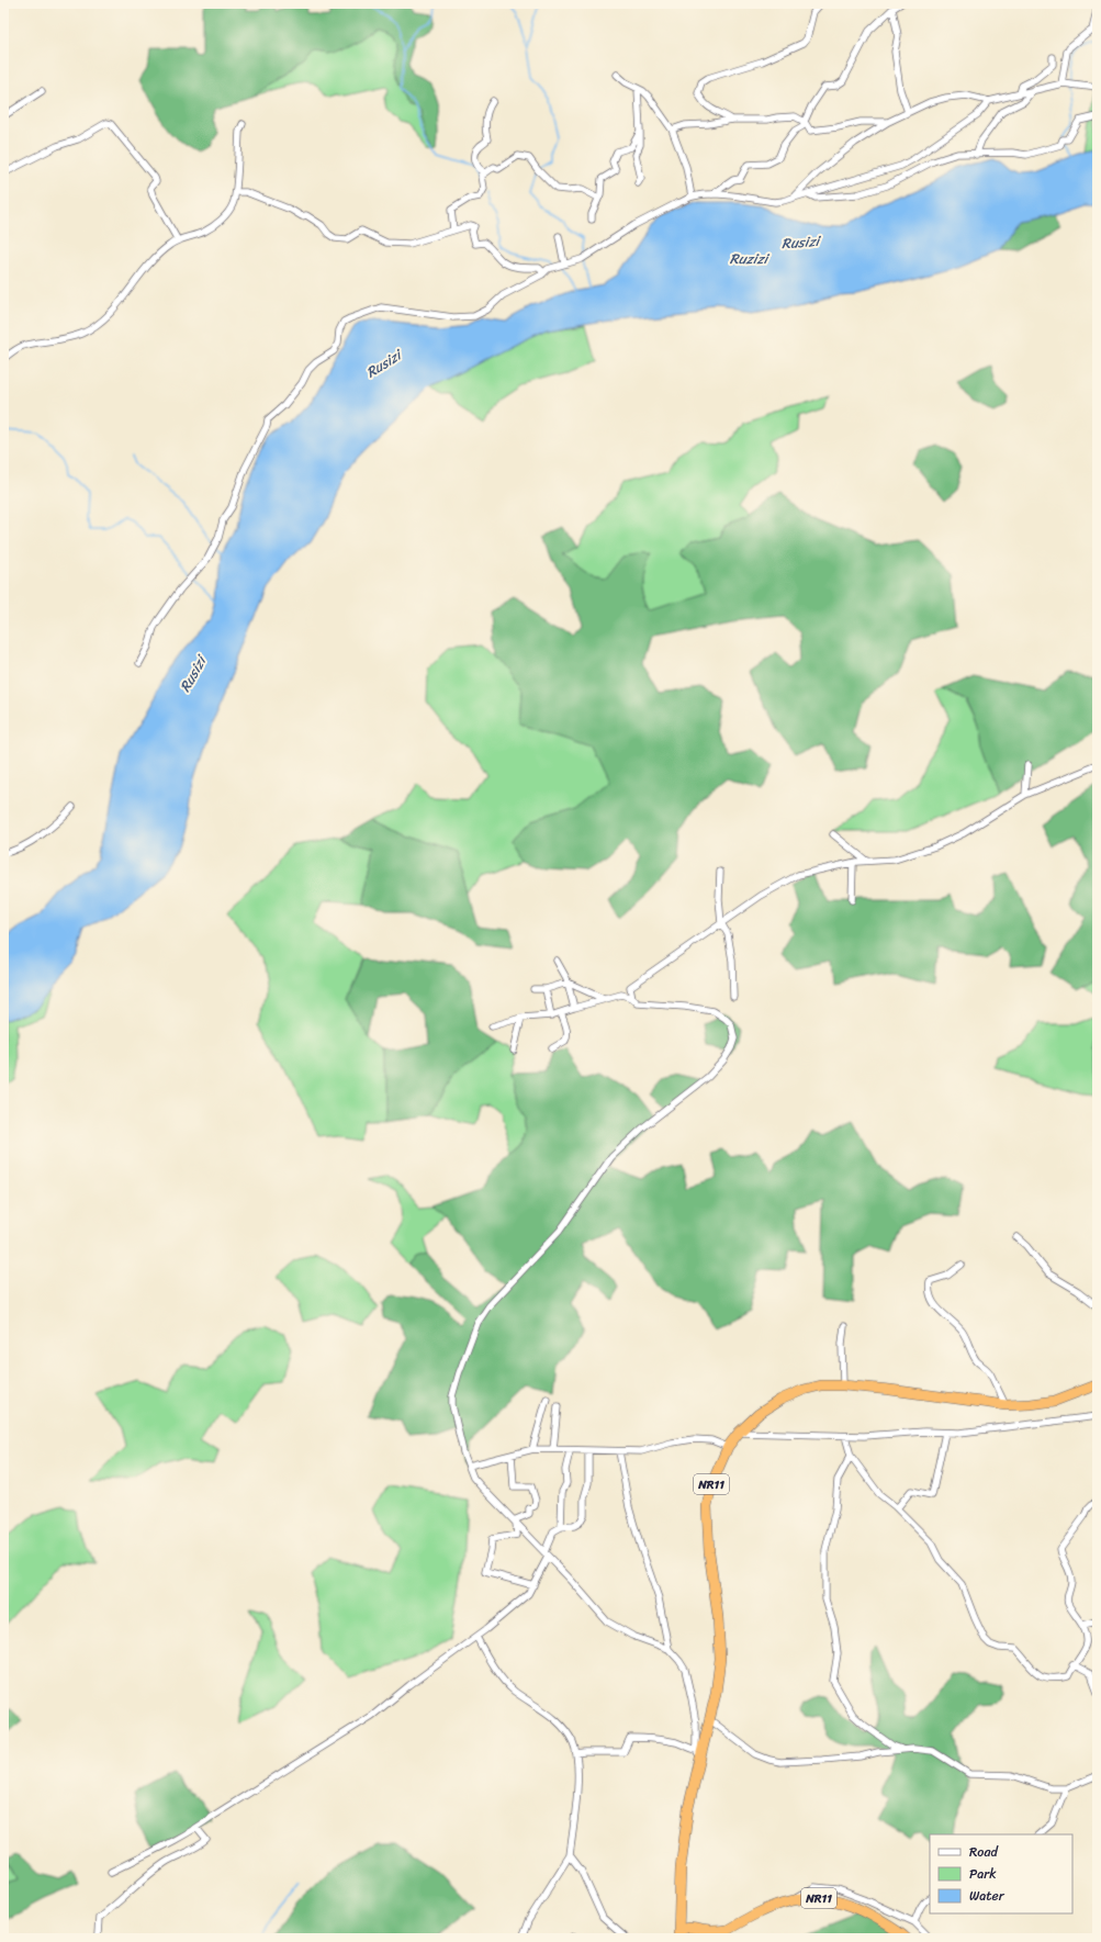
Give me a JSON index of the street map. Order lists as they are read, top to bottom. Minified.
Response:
{"streets":{"highway":["NR11"]},"water":["Rusizi","Ruzizi"],"legend":["Road","Park","Water"]}
